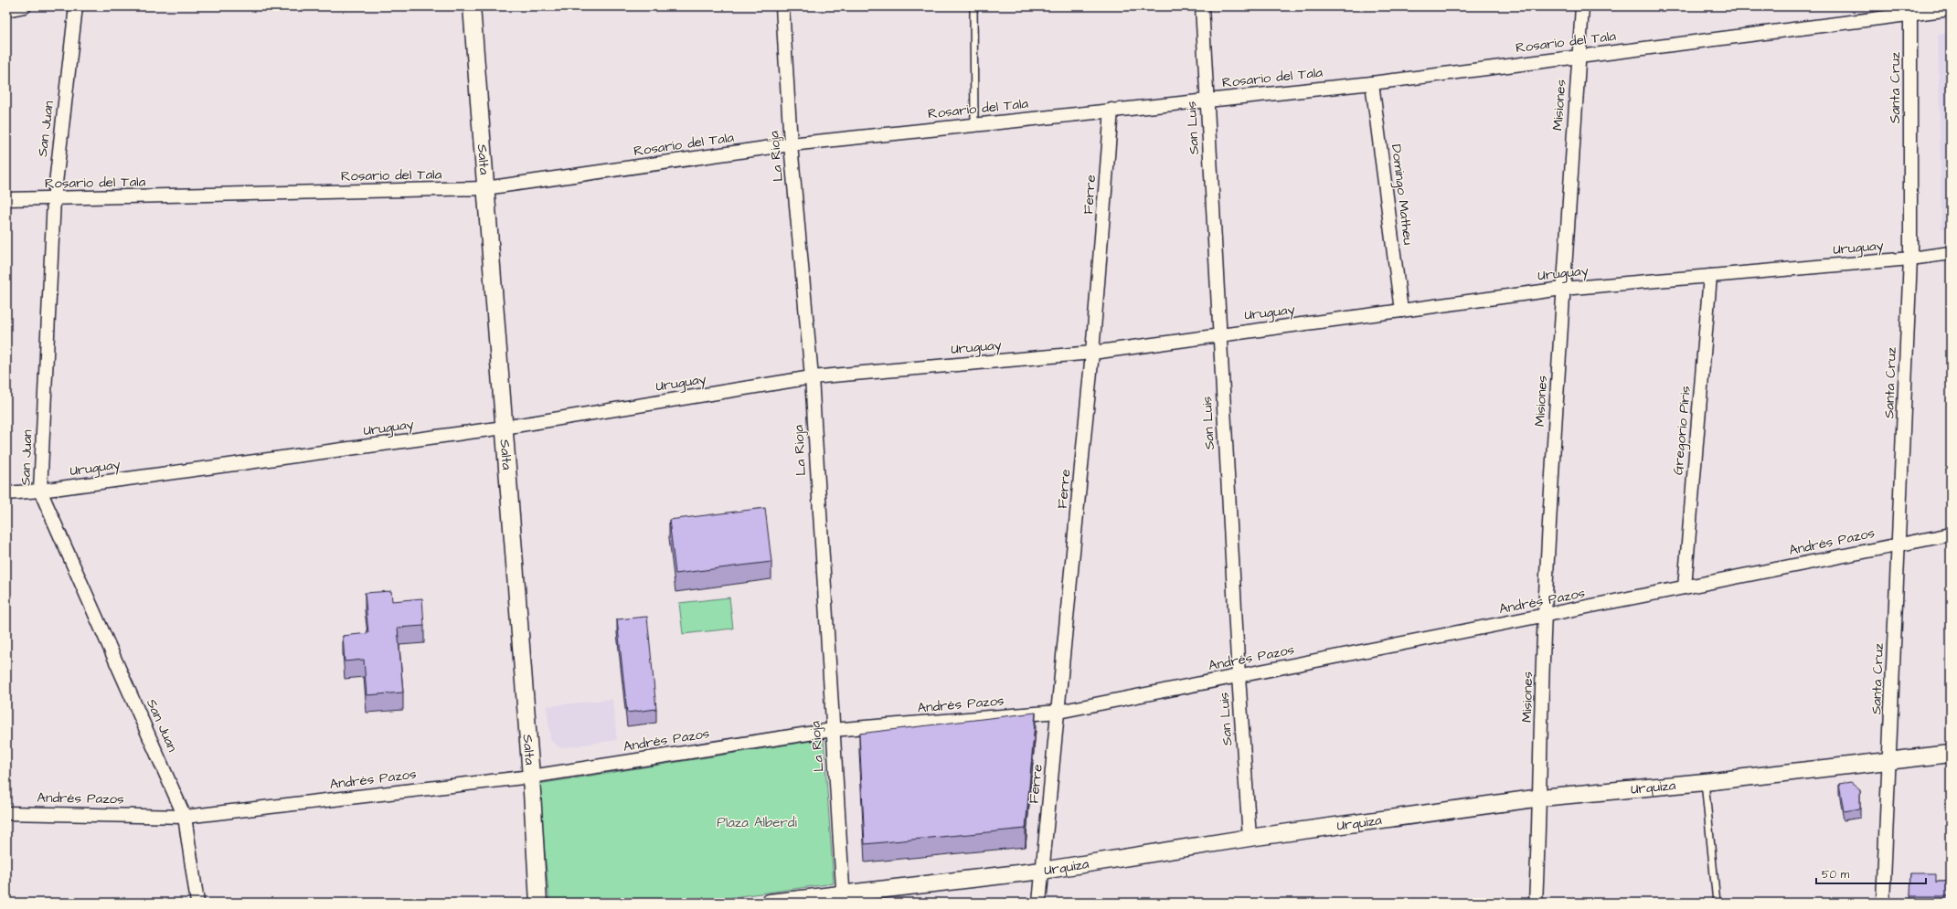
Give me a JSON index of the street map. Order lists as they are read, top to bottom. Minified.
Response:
{"streets":{"street":["Rosario del Tala","Santa Cruz","Misiones","San Luis","San Juan","La Rioja","Salta","Ferre","Domingo Matheu","Uruguay","Gregorio Piris","Andrés Pazos","Urquiza"]},"crossings":[["Rosario del Tala","Santa Cruz"],["Rosario del Tala","Misiones"],["Rosario del Tala","San Luis"],["Rosario del Tala","San Juan"],["Rosario del Tala","La Rioja"],["Rosario del Tala","Salta"],["Rosario del Tala","Ferre"],["Rosario del Tala","Domingo Matheu"],["Santa Cruz","Uruguay"],["Santa Cruz","Andrés Pazos"],["Santa Cruz","Urquiza"],["Misiones","Uruguay"],["Misiones","Andrés Pazos"],["Misiones","Urquiza"],["San Luis","Uruguay"],["San Luis","Andrés Pazos"],["San Luis","Urquiza"],["San Juan","Uruguay"],["San Juan","Andrés Pazos"],["La Rioja","Uruguay"],["La Rioja","Andrés Pazos"],["La Rioja","Urquiza"],["Salta","Uruguay"],["Salta","Andrés Pazos"],["Ferre","Uruguay"],["Ferre","Andrés Pazos"],["Ferre","Urquiza"],["Domingo Matheu","Uruguay"],["Uruguay","Gregorio Piris"],["Gregorio Piris","Andrés Pazos"]],"parks":["Plaza Alberdi"],"scale_bar":"50 m"}
